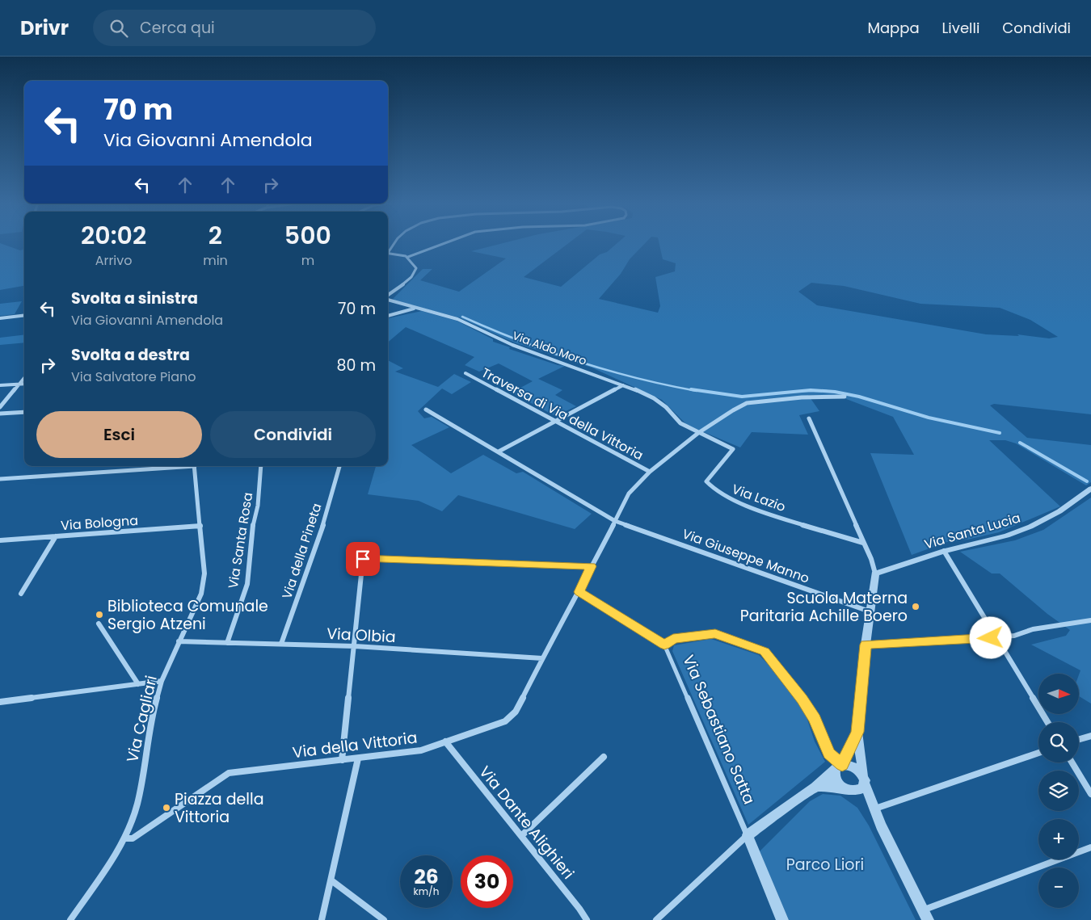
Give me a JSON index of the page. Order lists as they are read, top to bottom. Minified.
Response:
{"streets":{"street":["Via Aldo Moro","Traversa di Via della Vittoria","Via Lazio","Via Bologna","Via Santa Lucia","Via Santa Rosa","Via della Pineta","Via Giuseppe Manno","Via Olbia","Via Cagliari","Via Sebastiano Satta","Via della Vittoria","Via Dante Alighieri"]},"crossings":[["Via Aldo Moro","Via Lazio"],["Via Aldo Moro","Via della Vittoria"],["Traversa di Via della Vittoria","Via della Vittoria"],["Via Lazio","Via della Vittoria"],["Via Bologna","Via Cagliari"],["Via Santa Rosa","Via Olbia"],["Via della Pineta","Via Olbia"],["Via Giuseppe Manno","Via della Vittoria"],["Via Olbia","Via Cagliari"],["Via Olbia","Via della Vittoria"],["Via Cagliari","Via della Vittoria"],["Via della Vittoria","Via Dante Alighieri"]],"parks":["Parco Liori"],"places":["Scuola Materna Paritaria Achille Boero","Biblioteca Comunale Sergio Atzeni","Piazza della Vittoria"],"north":"right","page":{"header":"Drivr","search":"Cerca qui","nav":["Mappa","Livelli","Condividi"],"turn":["70 m","Via Giovanni Amendola"],"eta":["20:02","Arrivo","2","min","500","m"],"list":[{"name":"Svolta a sinistra","note":"Via Giovanni Amendola","value":"70 m"},{"name":"Svolta a destra","note":"Via Salvatore Piano","value":"80 m"}],"buttons":["Esci","Condividi"],"map_buttons":["+","−"],"speed":"26 km/h","limit":"30"}}
